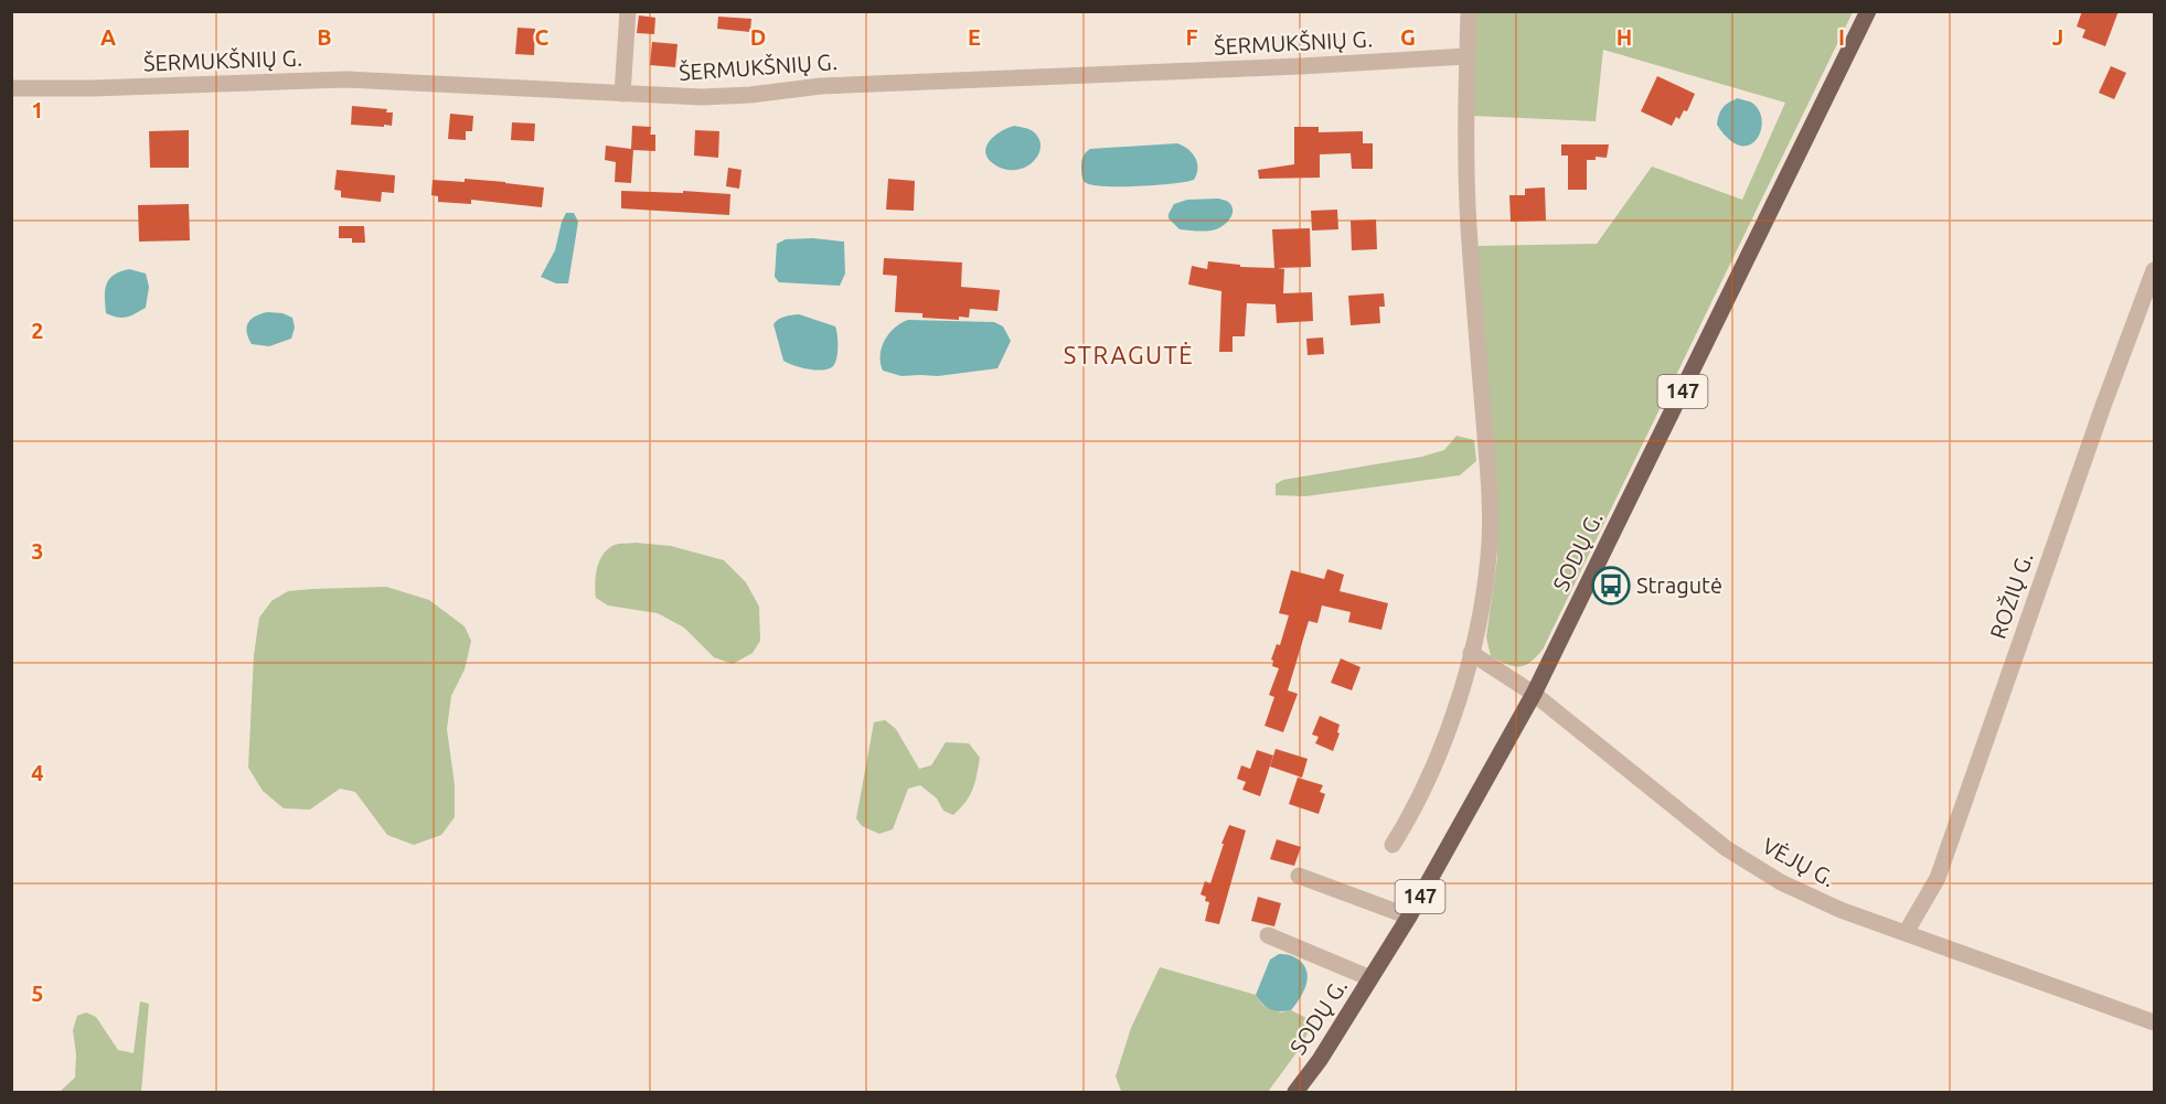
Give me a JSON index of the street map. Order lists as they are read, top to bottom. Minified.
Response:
{"streets":{"main road":["147","SODŲ G."],"street":["ŠERMUKŠNIŲ G.","ROŽIŲ G.","VĖJŲ G."]},"crossings":[["SODŲ G.","VĖJŲ G."],["ROŽIŲ G.","VĖJŲ G."]],"districts":["STRAGUTĖ"],"places":{"bus stop":["Stragutė"]},"grid":{"columns":["A","B","C","D","E","F","G","H","I","J"],"rows":["1","2","3","4","5"]}}
